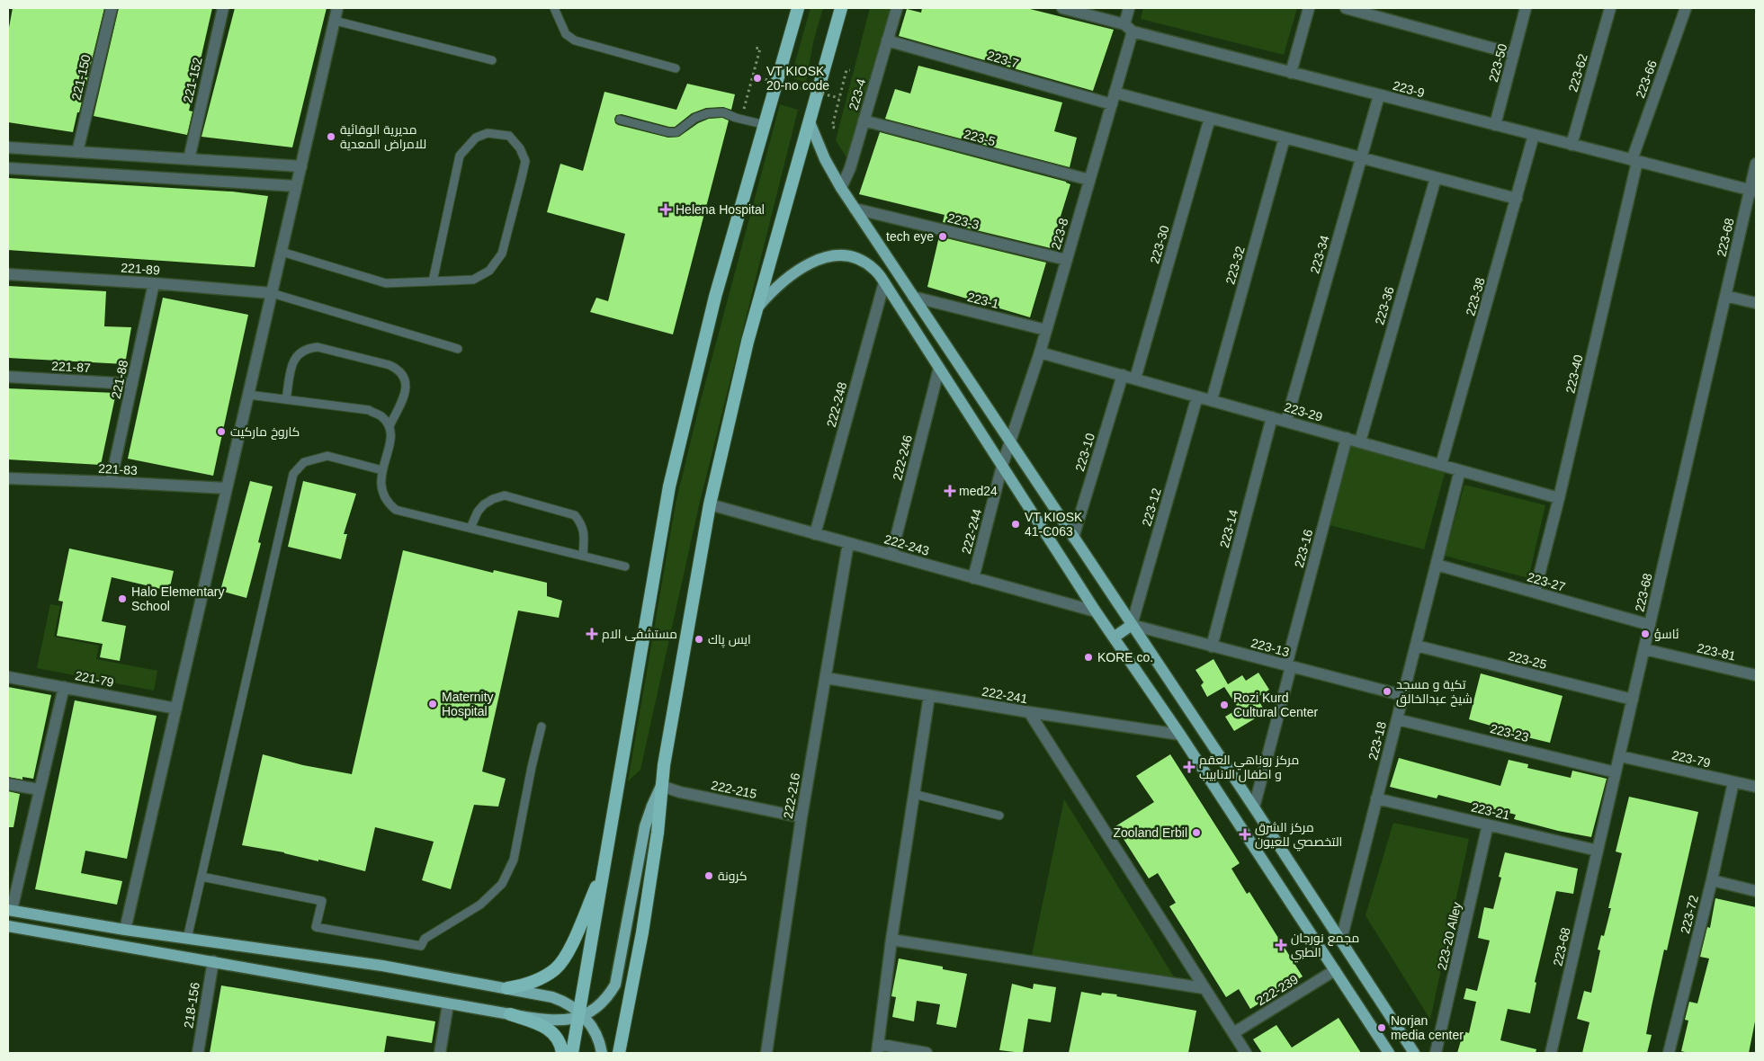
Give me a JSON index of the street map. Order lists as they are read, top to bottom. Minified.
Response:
{"streets":{"street":["223-7","223-50","223-62","221-150","223-66","221-152","223-9","223-4","223-5","223-3","223-8","223-68","223-30","223-34","223-32","221-89","223-38","223-1","223-36","221-87","223-40","221-88","222-248","223-29","223-10","222-246","221-83","223-12","223-14","222-244","222-243","223-16","223-27","223-13","223-81","223-25","221-79","222-241","223-23","223-18","223-79","222-215","222-216","223-21","223-72","223-20 Alley","222-239","218-156"]},"crossings":[["223-7","223-4"],["223-7","223-8"],["223-7","223-30"],["223-7","223-34"],["223-7","223-32"],["223-7","223-38"],["223-7","223-36"],["223-50","223-9"],["223-62","223-9"],["223-66","223-9"],["223-66","223-40"],["223-9","223-8"],["223-9","223-68"],["223-9","223-34"],["223-9","223-38"],["223-9","223-40"],["223-4","223-5"],["223-5","223-8"],["223-3","223-8"],["223-8","223-1"],["223-8","223-29"],["223-8","222-244"],["223-68","223-27"],["223-68","223-81"],["223-68","223-25"],["223-68","223-23"],["223-68","223-79"],["223-68","223-21"],["223-30","223-29"],["223-34","223-29"],["223-32","223-29"],["221-89","221-88"],["223-38","223-29"],["223-36","223-29"],["221-87","221-88"],["223-40","223-29"],["223-40","223-27"],["221-88","221-83"],["222-248","222-243"],["223-29","223-10"],["223-29","223-12"],["223-29","223-14"],["223-29","223-16"],["223-29","223-18"],["222-246","222-243"],["223-12","223-13"],["223-14","223-13"],["222-244","222-243"],["222-243","222-216"],["223-16","223-13"],["223-27","223-18"],["223-13","223-18"],["223-25","223-18"],["222-241","222-216"],["223-23","223-18"],["223-18","223-21"],["223-79","223-72"],["222-215","222-216"],["223-21","223-20 Alley"]],"places":{"other":["VT KIOSK 20-no code","مديرية الوقائية للامراض المعدية","tech eye","كاروخ ماركیت","VT KIOSK 41-C063","Halo Elementary School","ئاسؤ","ايس پاك","KORE co.","تكية و مسجد شيخ عبدالخالق","Maternity Hospital","Rozi Kurd Cultural Center","Zooland Erbil","كرونة","Norjan media center"],"health":["Helena Hospital","med24","مستشفى الام","مركز روناهي العقم و اطفال الانابيب","مركز الشرق التخصصي للعيون","مجمع نورجان الطبي"]}}
